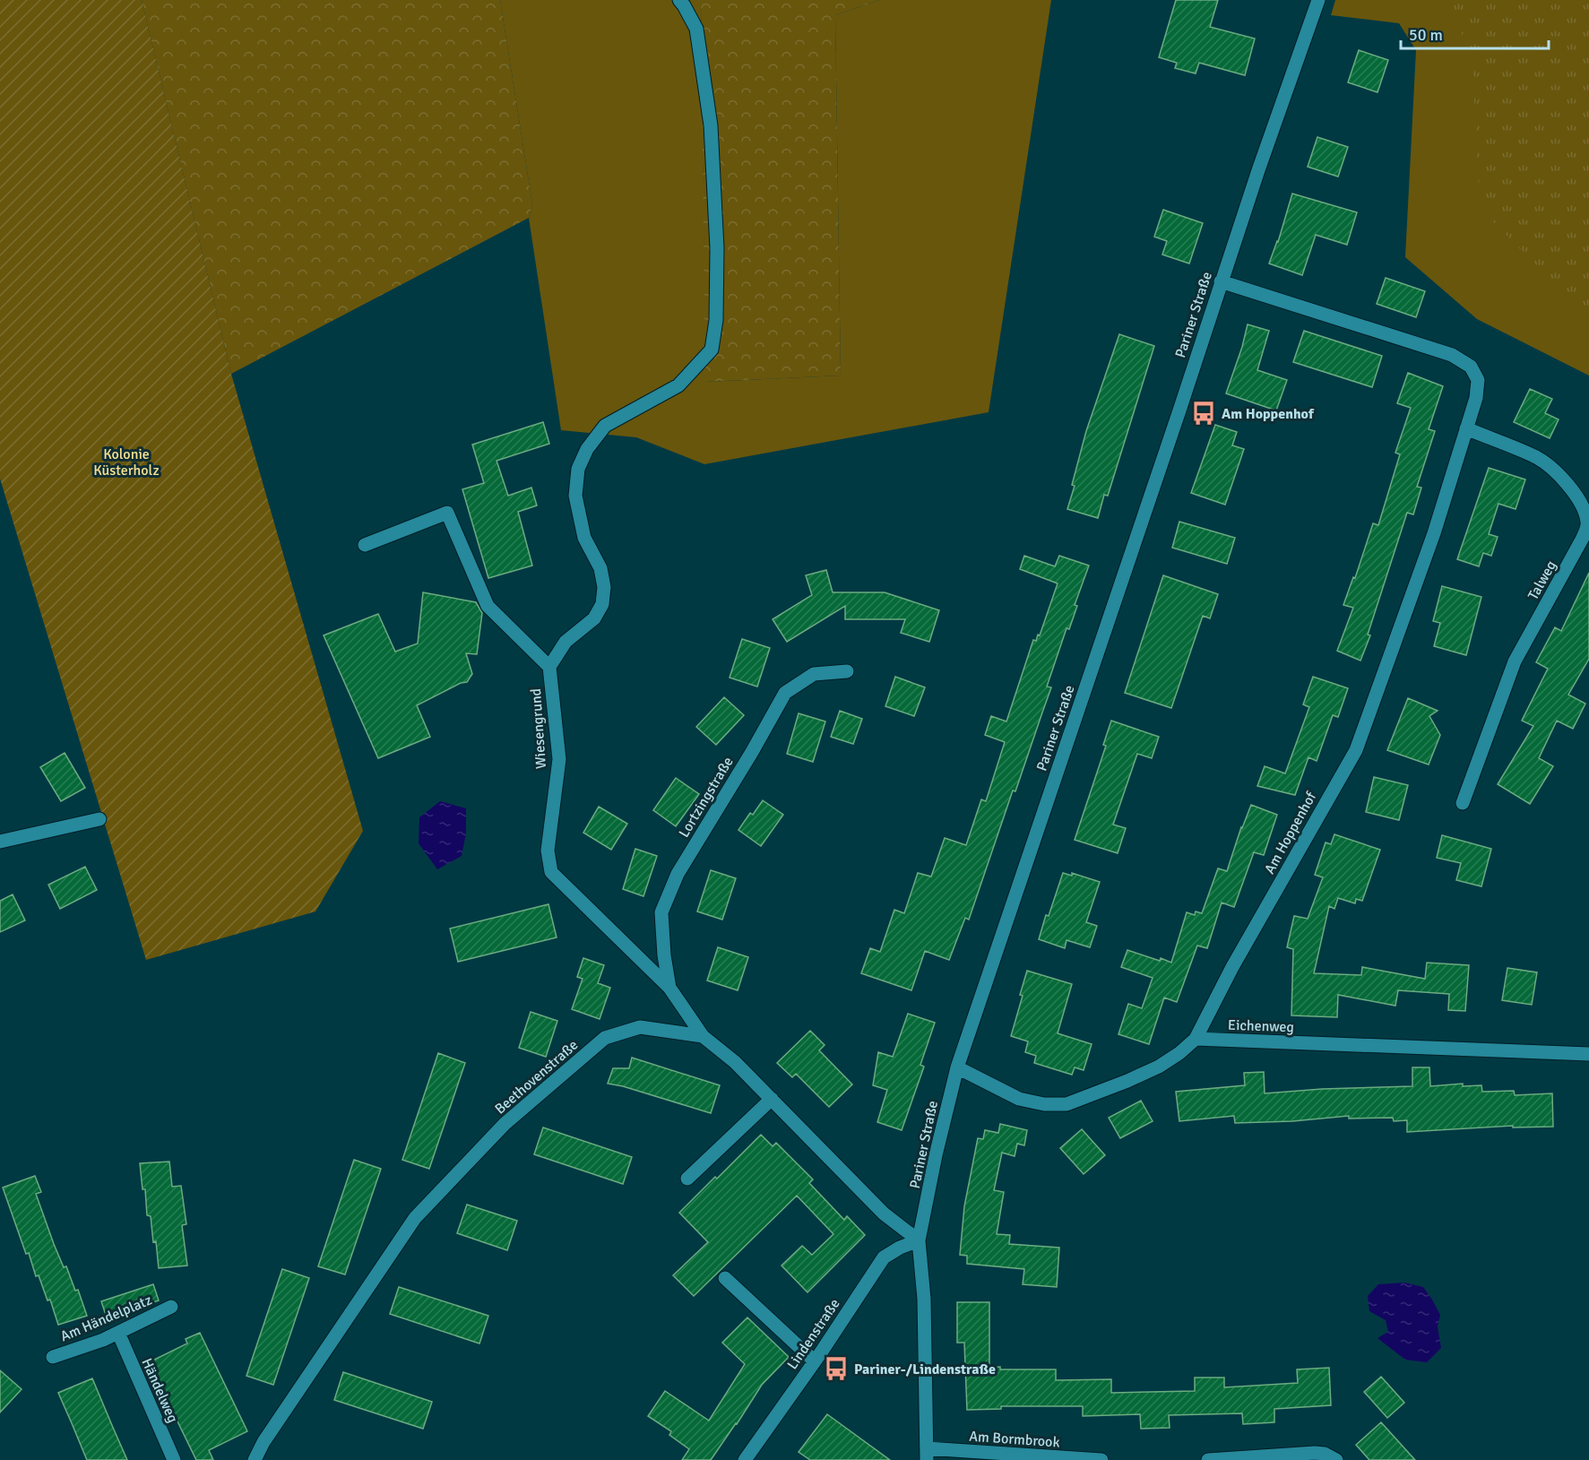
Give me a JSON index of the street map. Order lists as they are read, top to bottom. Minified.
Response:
{"streets":{"street":["Pariner Straße","Talweg","Wiesengrund","Lortzingstraße","Am Hoppenhof","Eichenweg","Beethovenstraße","Am Händelplatz","Lindenstraße","Händelweg","Am Bormbrook"]},"crossings":[["Pariner Straße","Am Hoppenhof"],["Pariner Straße","Lindenstraße"],["Pariner Straße","Am Bormbrook"],["Talweg","Am Hoppenhof"],["Wiesengrund","Lortzingstraße"],["Wiesengrund","Beethovenstraße"],["Am Hoppenhof","Eichenweg"],["Am Händelplatz","Händelweg"]],"parks":["Kolonie Küsterholz"],"places":{"bus stop":["Am Hoppenhof","Pariner-/Lindenstraße"]},"scale_bar":"50 m"}
